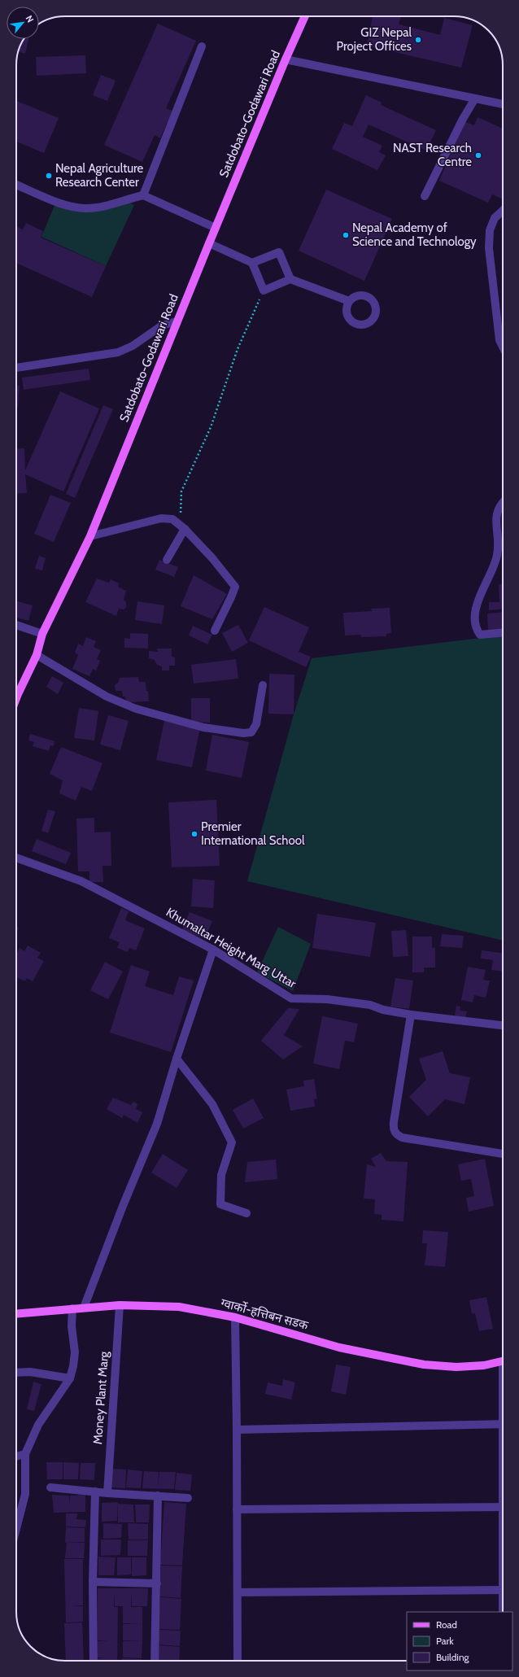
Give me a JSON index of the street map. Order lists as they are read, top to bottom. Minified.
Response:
{"streets":{"main road":["Satdobato-Godawari Road","ग्वार्को-हत्तिबन सडक"],"street":["Khumaltar Height Marg Uttar","Money Plant Marg"]},"crossings":[["ग्वार्को-हत्तिबन सडक","Money Plant Marg"]],"places":["GIZ Nepal Project Offices","NAST Research Centre","Nepal Agriculture Research Center","Nepal Academy of Science and Technology","Premier International School"],"legend":["Road","Park","Building"],"north":"top right"}
